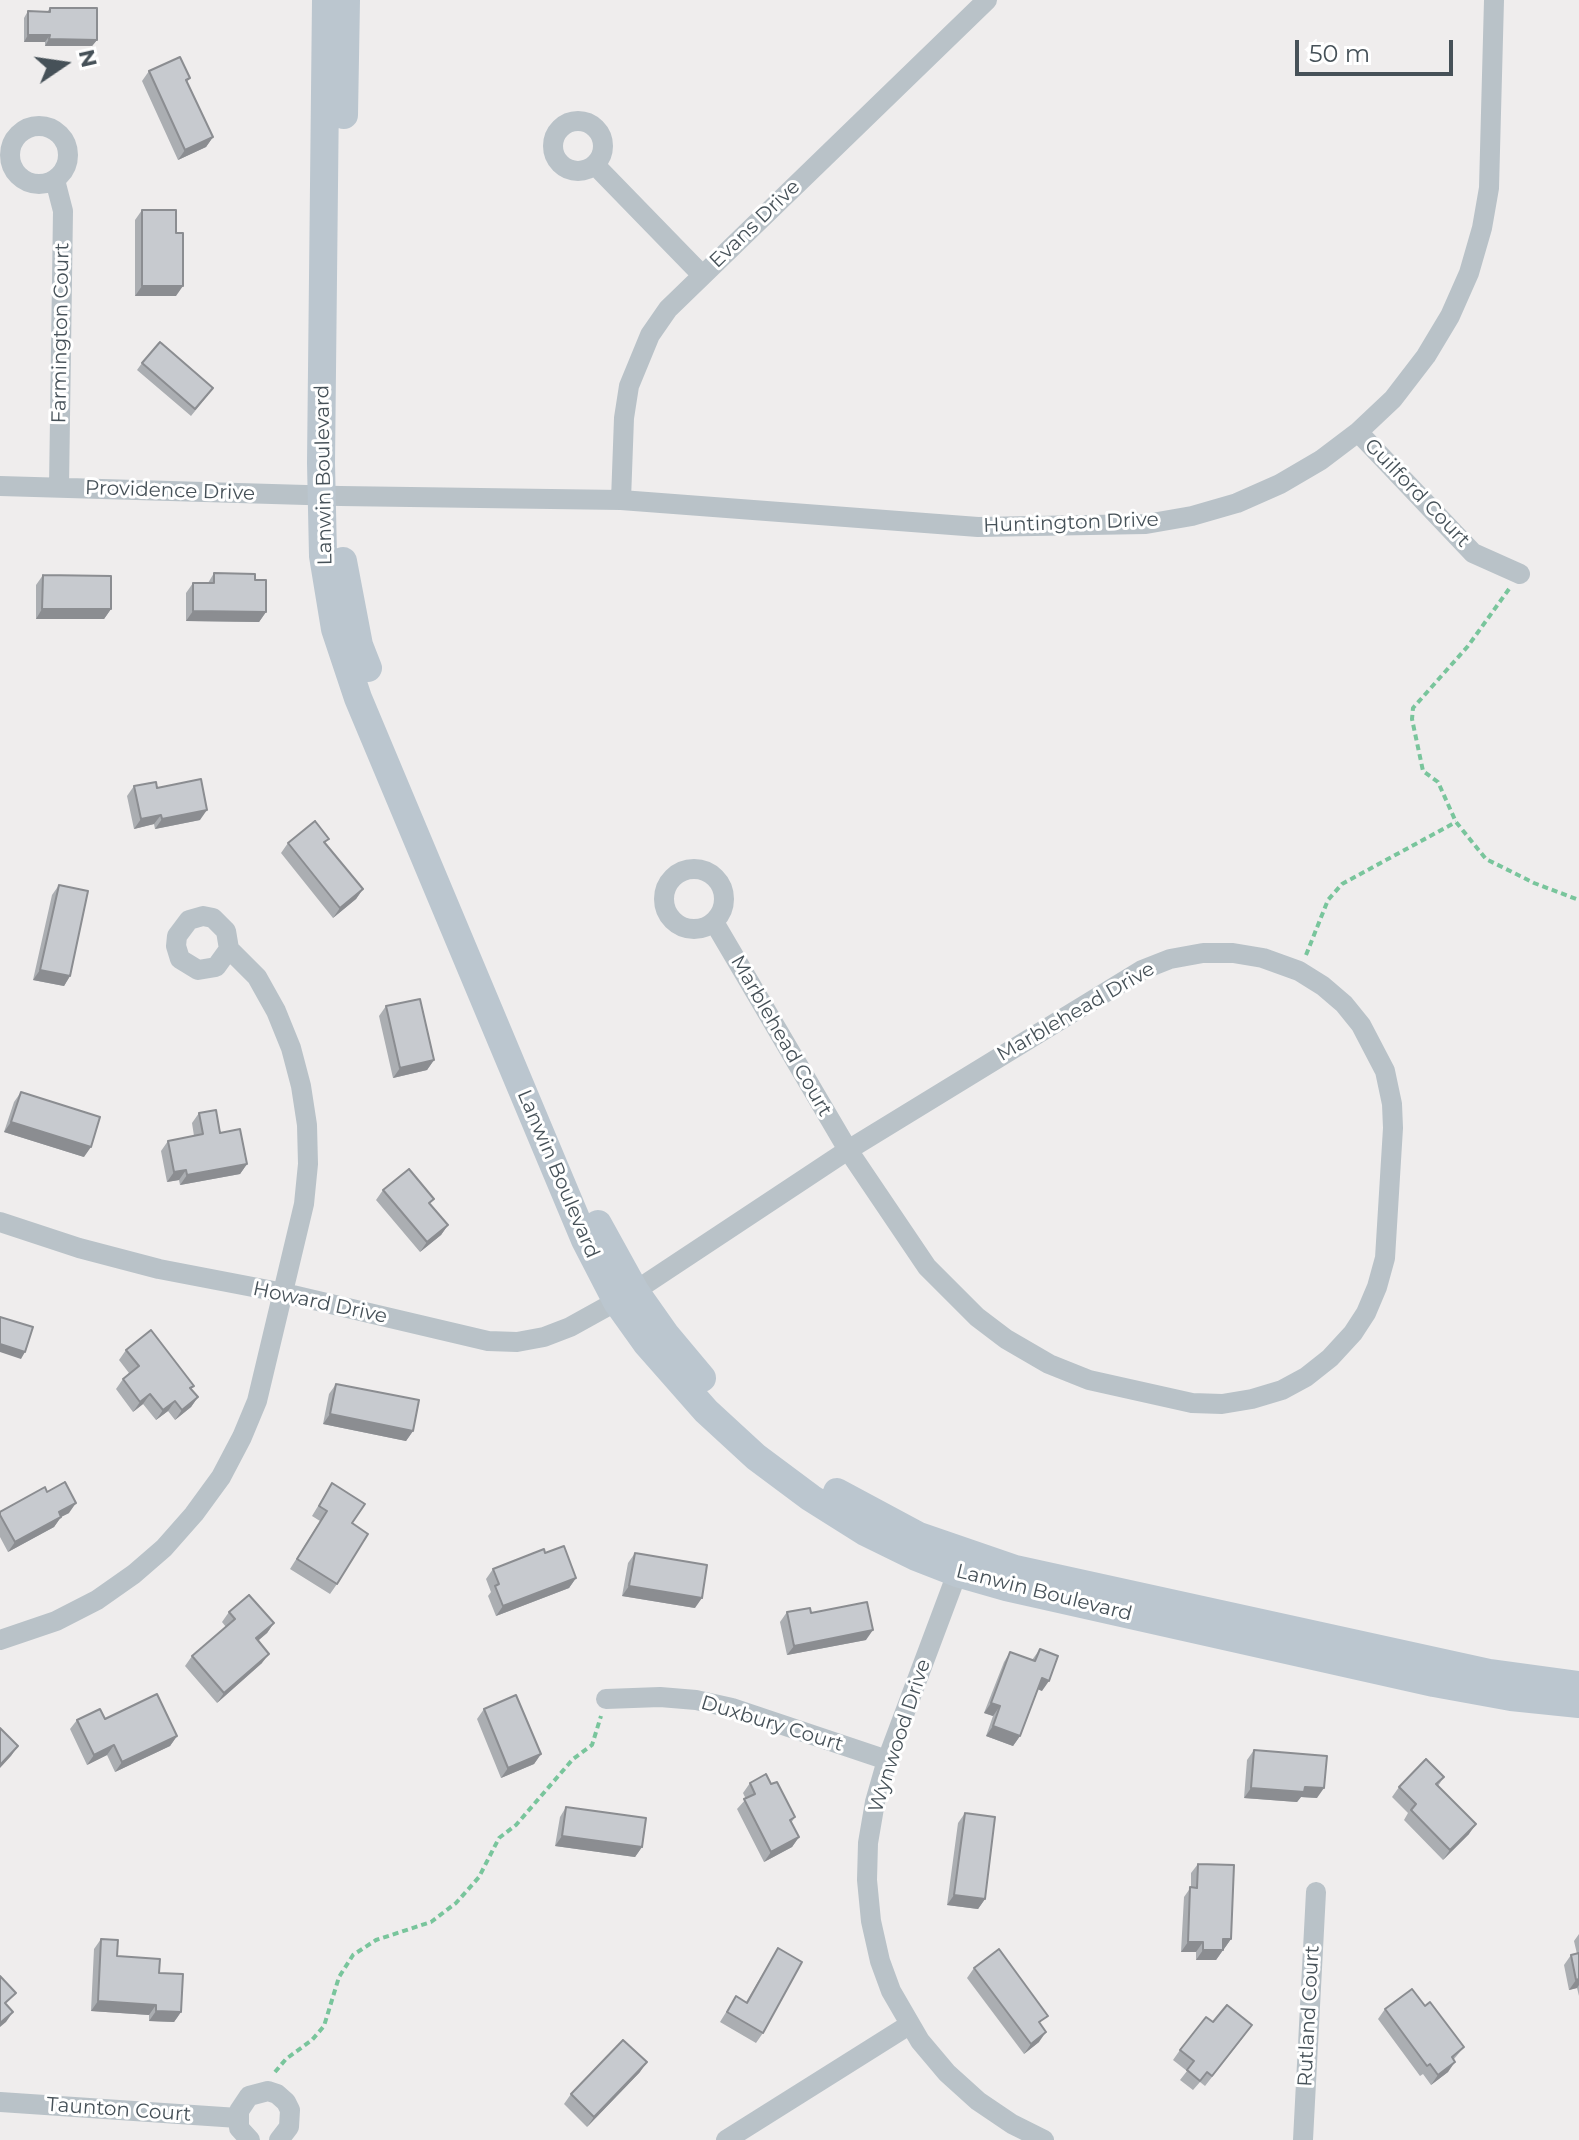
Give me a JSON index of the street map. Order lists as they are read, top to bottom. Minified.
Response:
{"streets":{"street":["Evans Drive","Farmington Court","Lanwin Boulevard","Providence Drive","Guilford Court","Huntington Drive","Marblehead Drive","Marblehead Court","Howard Drive","Duxbury Court","Wynwood Drive","Rutland Court","Taunton Court"]},"crossings":[["Evans Drive","Huntington Drive"],["Farmington Court","Providence Drive"],["Lanwin Boulevard","Providence Drive"],["Lanwin Boulevard","Huntington Drive"],["Lanwin Boulevard","Marblehead Drive"],["Lanwin Boulevard","Howard Drive"],["Lanwin Boulevard","Wynwood Drive"],["Providence Drive","Huntington Drive"],["Guilford Court","Huntington Drive"],["Marblehead Drive","Marblehead Court"],["Marblehead Drive","Howard Drive"],["Duxbury Court","Wynwood Drive"]],"scale_bar":"50 m","north":"right"}
